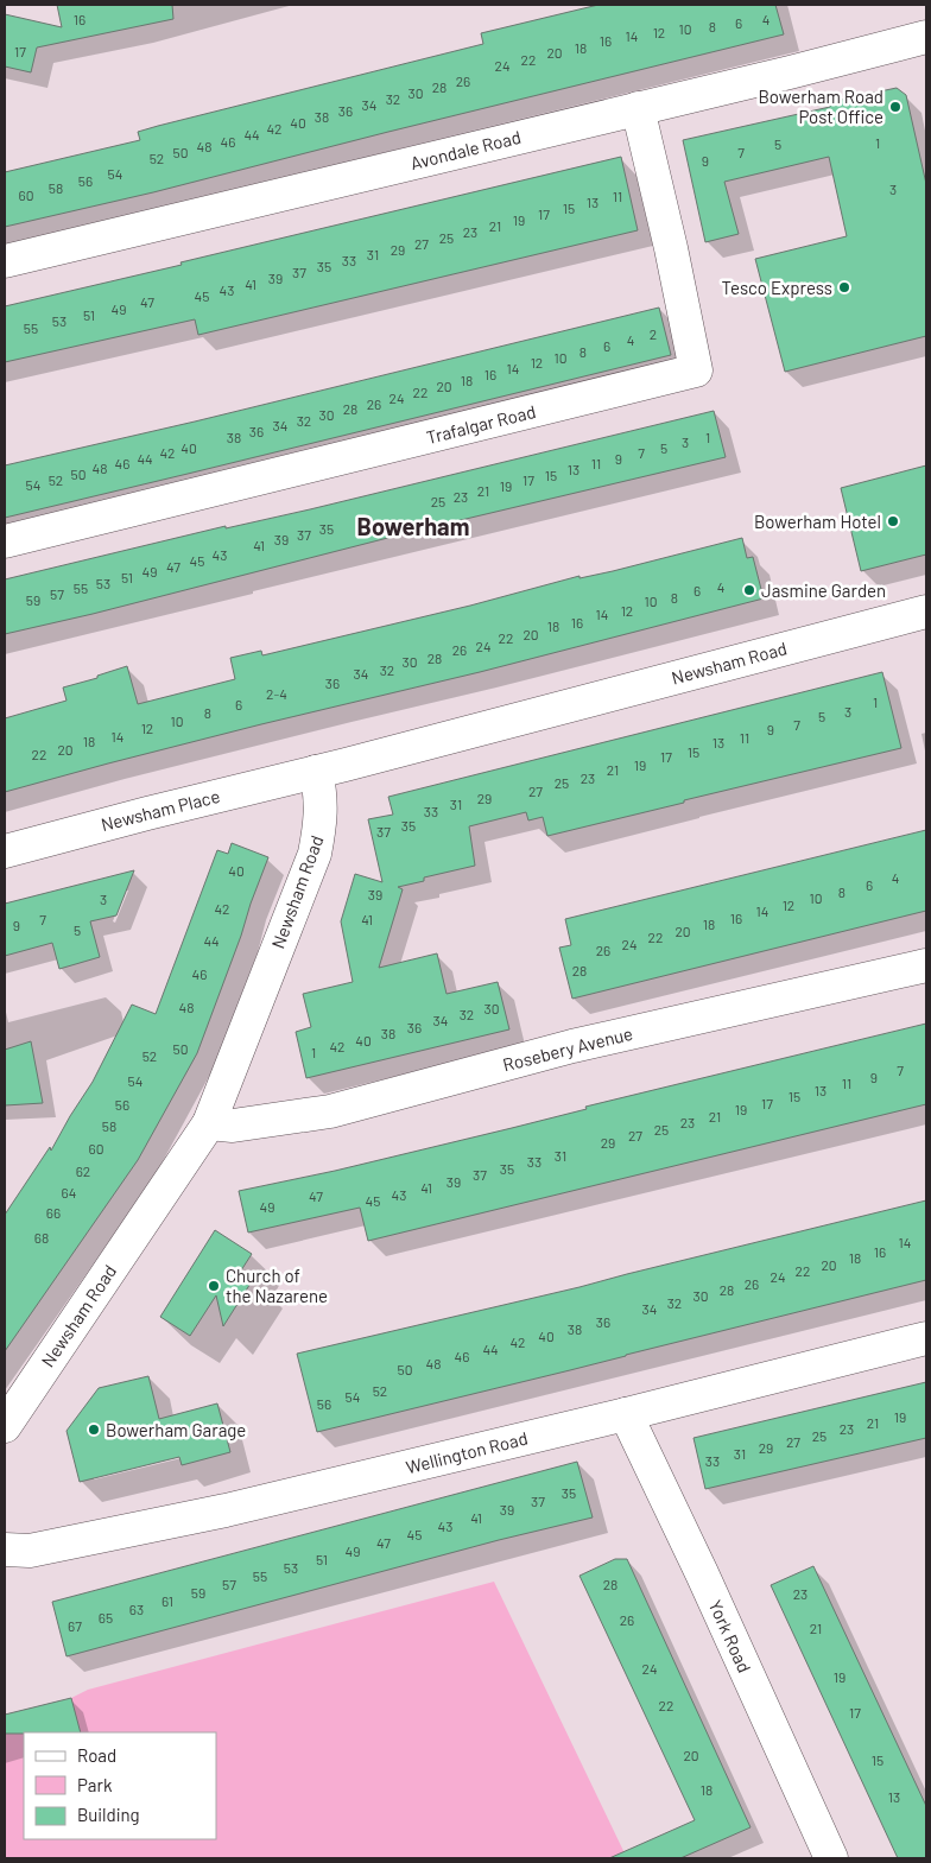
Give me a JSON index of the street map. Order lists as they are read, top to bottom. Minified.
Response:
{"streets":{"street":["Avondale Road","Trafalgar Road","Newsham Road","Newsham Place","Rosebery Avenue","Wellington Road","York Road"]},"crossings":[["Avondale Road","Trafalgar Road"],["Newsham Road","Newsham Place"],["Newsham Road","Rosebery Avenue"],["Wellington Road","York Road"]],"districts":["Bowerham"],"places":["Bowerham Road Post Office","Tesco Express","Bowerham Hotel","Jasmine Garden","Church of the Nazarene","Bowerham Garage"],"house_numbers":["16","4","6","8","10","12","14","16","18","17","20","22","24","26","28","30","32","34","36","38","40","42","44","46","1","5","48","50","7","52","9","54","56","58","3","60","11","13","15","17","19","21","23","25","27","29","31","33","35","37","39","41","43","45","47","49","51","53","55","2","4","6","8","10","12","14","16","18","20","22","24","26","28","30","32","34","36","38","1","3","40","5","42","7","44","9","46","11","48","13","50","15","52","17","54","19","21","23","25","35","37","39","41","43","45","47","49","51","53","4","55","6","57","8","59","10","12","14","16","18","20","22","24","26","28","30","32","34","36","2-4","1","6","3","8","5","10","7","12","9","14","11","18","13","20","15","22","17","19","21","23","25","27","29","31","33","35","37","40","4","6","8","39","10","3","12","42","14","16","7","41","18","9","5","20","22","44","24","26","28","46","48","30","32","34","36","38","40","42","50","1","52","7","9","54","11","13","15","17","56","19","21","23","58","25","27","29","60","31","33","35","62","37","39","41","64","43","47","45","49","66","68","14","16","18","20","22","24","26","28","30","32","34","36","38","40","42","44","46","48","50","52","54","56","19","21","23","25","27","29","31","33","35","37","39","41","43","45","47","49","51","53","55","57","28","59","23","61","63","65","26","67","21","24","19","22","17","20","15","18","13"],"legend":["Road","Park","Building"]}
